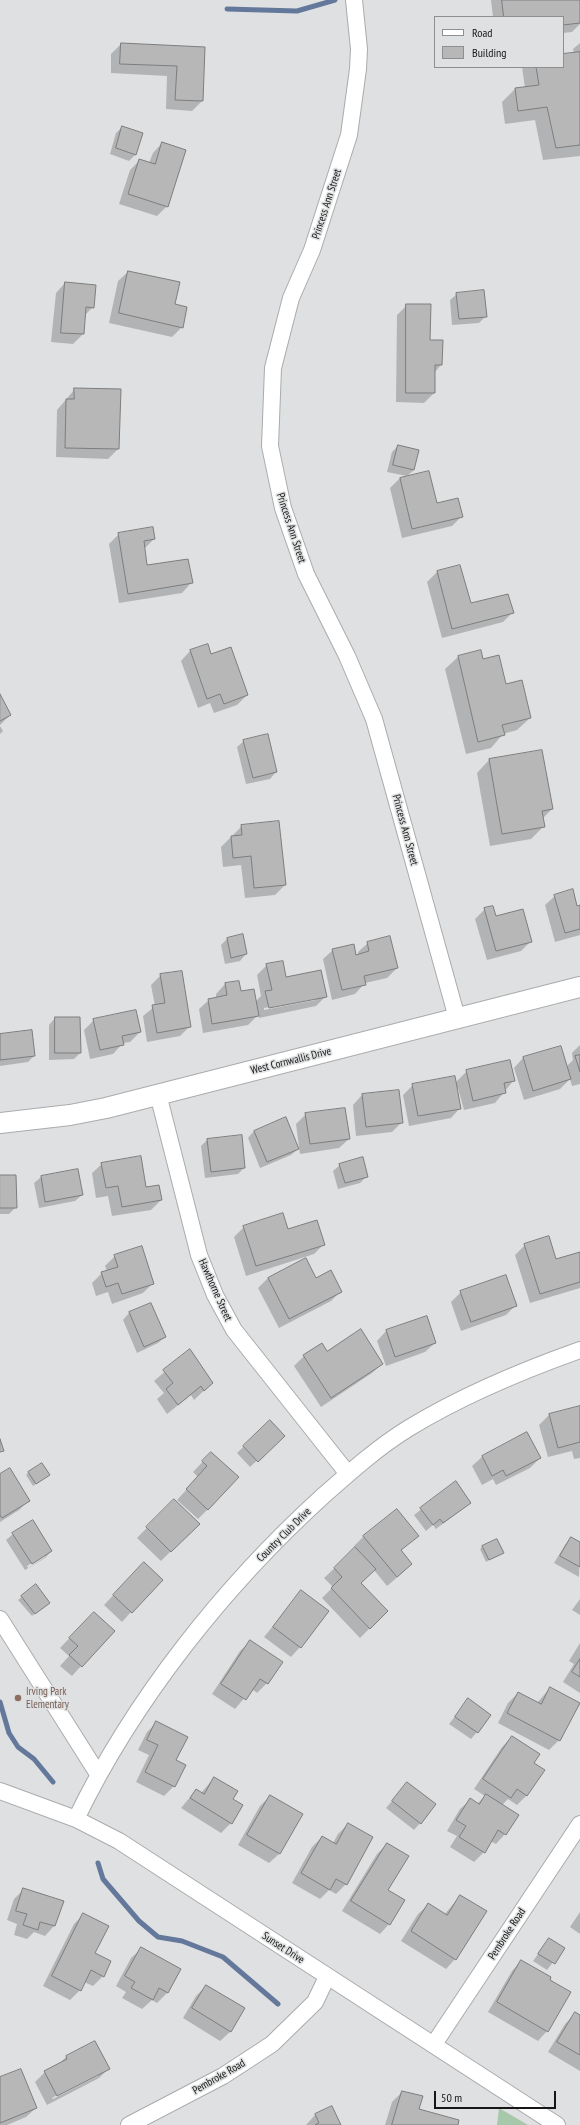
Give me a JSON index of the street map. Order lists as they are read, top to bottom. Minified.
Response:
{"streets":{"street":["Princess Ann Street","West Cornwallis Drive","Hawthorne Street","Country Club Drive","Pembroke Road","Sunset Drive"]},"crossings":[["Princess Ann Street","West Cornwallis Drive"],["West Cornwallis Drive","Hawthorne Street"],["Hawthorne Street","Country Club Drive"],["Country Club Drive","Sunset Drive"],["Pembroke Road","Sunset Drive"]],"places":["Irving Park Elementary"],"legend":["Road","Building"],"scale_bar":"50 m"}
